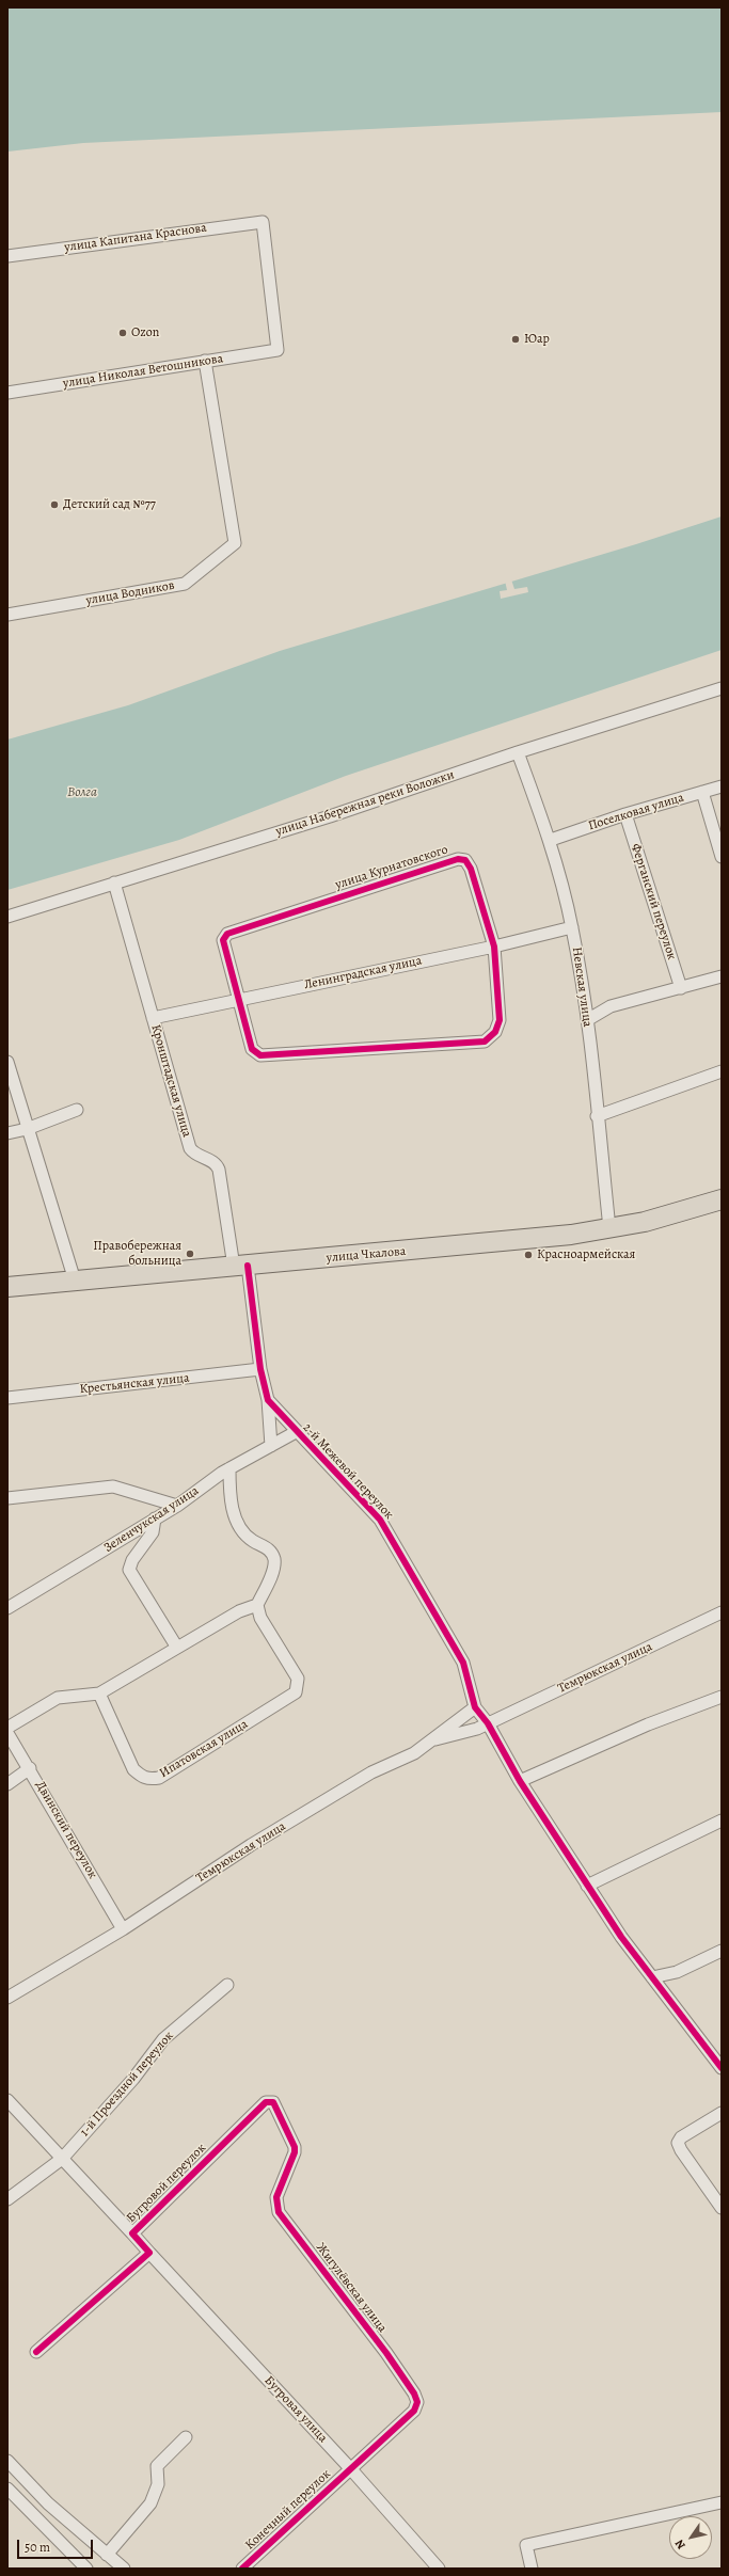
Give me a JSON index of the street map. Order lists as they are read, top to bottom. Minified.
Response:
{"streets":{"main road":["улица Чкалова"],"street":["улица Капитана Краснова","улица Николая Ветошникова","улица Водников","улица Набережная реки Воложки","Поселковая улица","улица Курнатовского","Ферганский переулок","Ленинградская улица","Невская улица","Кронштадская улица","Крестьянская улица","2-й Межевой переулок","Зеленчукская улица","Темрюкская улица","Ипатовская улица","Двинский переулок","1-й Проездной переулок","Бугровой переулок","Жигулёвская улица","Бугровая улица","Конечный переулок"]},"crossings":[["улица Капитана Краснова","улица Николая Ветошникова"],["улица Николая Ветошникова","улица Водников"],["улица Набережная реки Воложки","Невская улица"],["улица Набережная реки Воложки","Кронштадская улица"],["Поселковая улица","Ферганский переулок"],["Поселковая улица","Невская улица"],["улица Курнатовского","Ленинградская улица"],["Ленинградская улица","Невская улица"],["Ленинградская улица","Кронштадская улица"],["Невская улица","улица Чкалова"],["Кронштадская улица","улица Чкалова"],["Кронштадская улица","2-й Межевой переулок"],["улица Чкалова","2-й Межевой переулок"],["Крестьянская улица","2-й Межевой переулок"],["2-й Межевой переулок","Зеленчукская улица"],["2-й Межевой переулок","Темрюкская улица"],["Темрюкская улица","Двинский переулок"],["Бугровой переулок","Жигулёвская улица"],["Бугровой переулок","Бугровая улица"],["Жигулёвская улица","Бугровая улица"],["Жигулёвская улица","Конечный переулок"],["Бугровая улица","Конечный переулок"]],"water":["Волга"],"places":["Ozon","Юар","Детский сад №77","Правобережная больница","Красноармейская"],"scale_bar":"50 m","north":"bottom left"}
